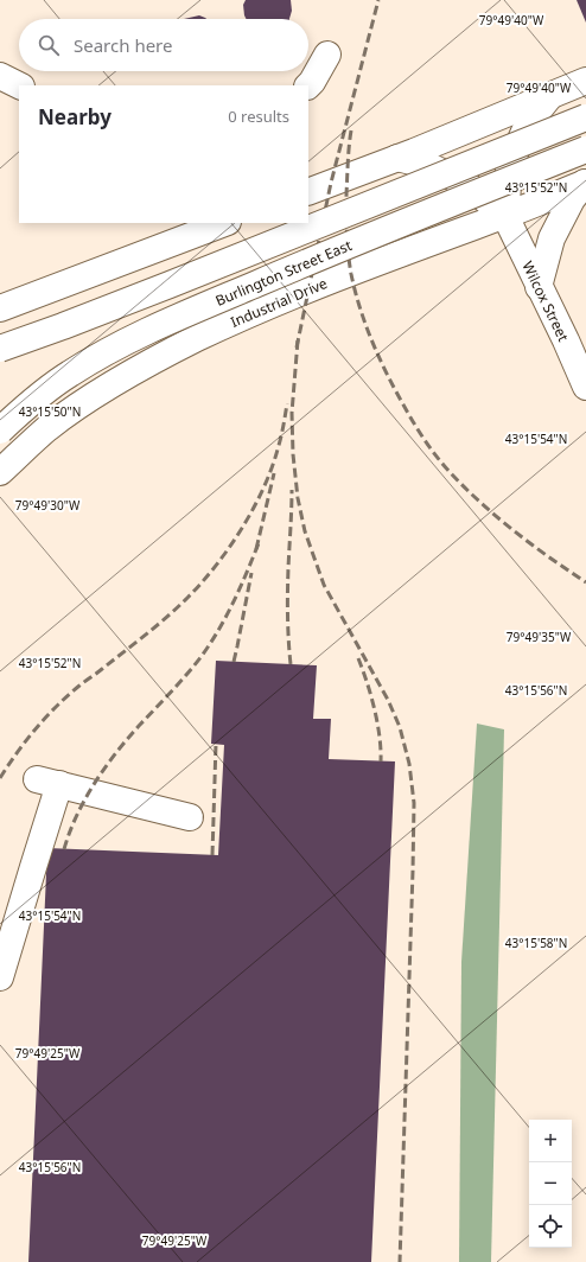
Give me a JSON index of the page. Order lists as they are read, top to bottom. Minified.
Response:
{"streets":{"street":["Burlington Street East","Wilcox Street","Industrial Drive"]},"crossings":[["Wilcox Street","Industrial Drive"]],"page":{"search":"Search here","heading":["Nearby","0 results"],"map_buttons":["+","−"]},"coordinates":["79°49'40\"W","43°15'52\"N","43°15'50\"N","43°15'54\"N","79°49'30\"W","79°49'35\"W","43°15'56\"N","43°15'58\"N","79°49'25\"W"]}
